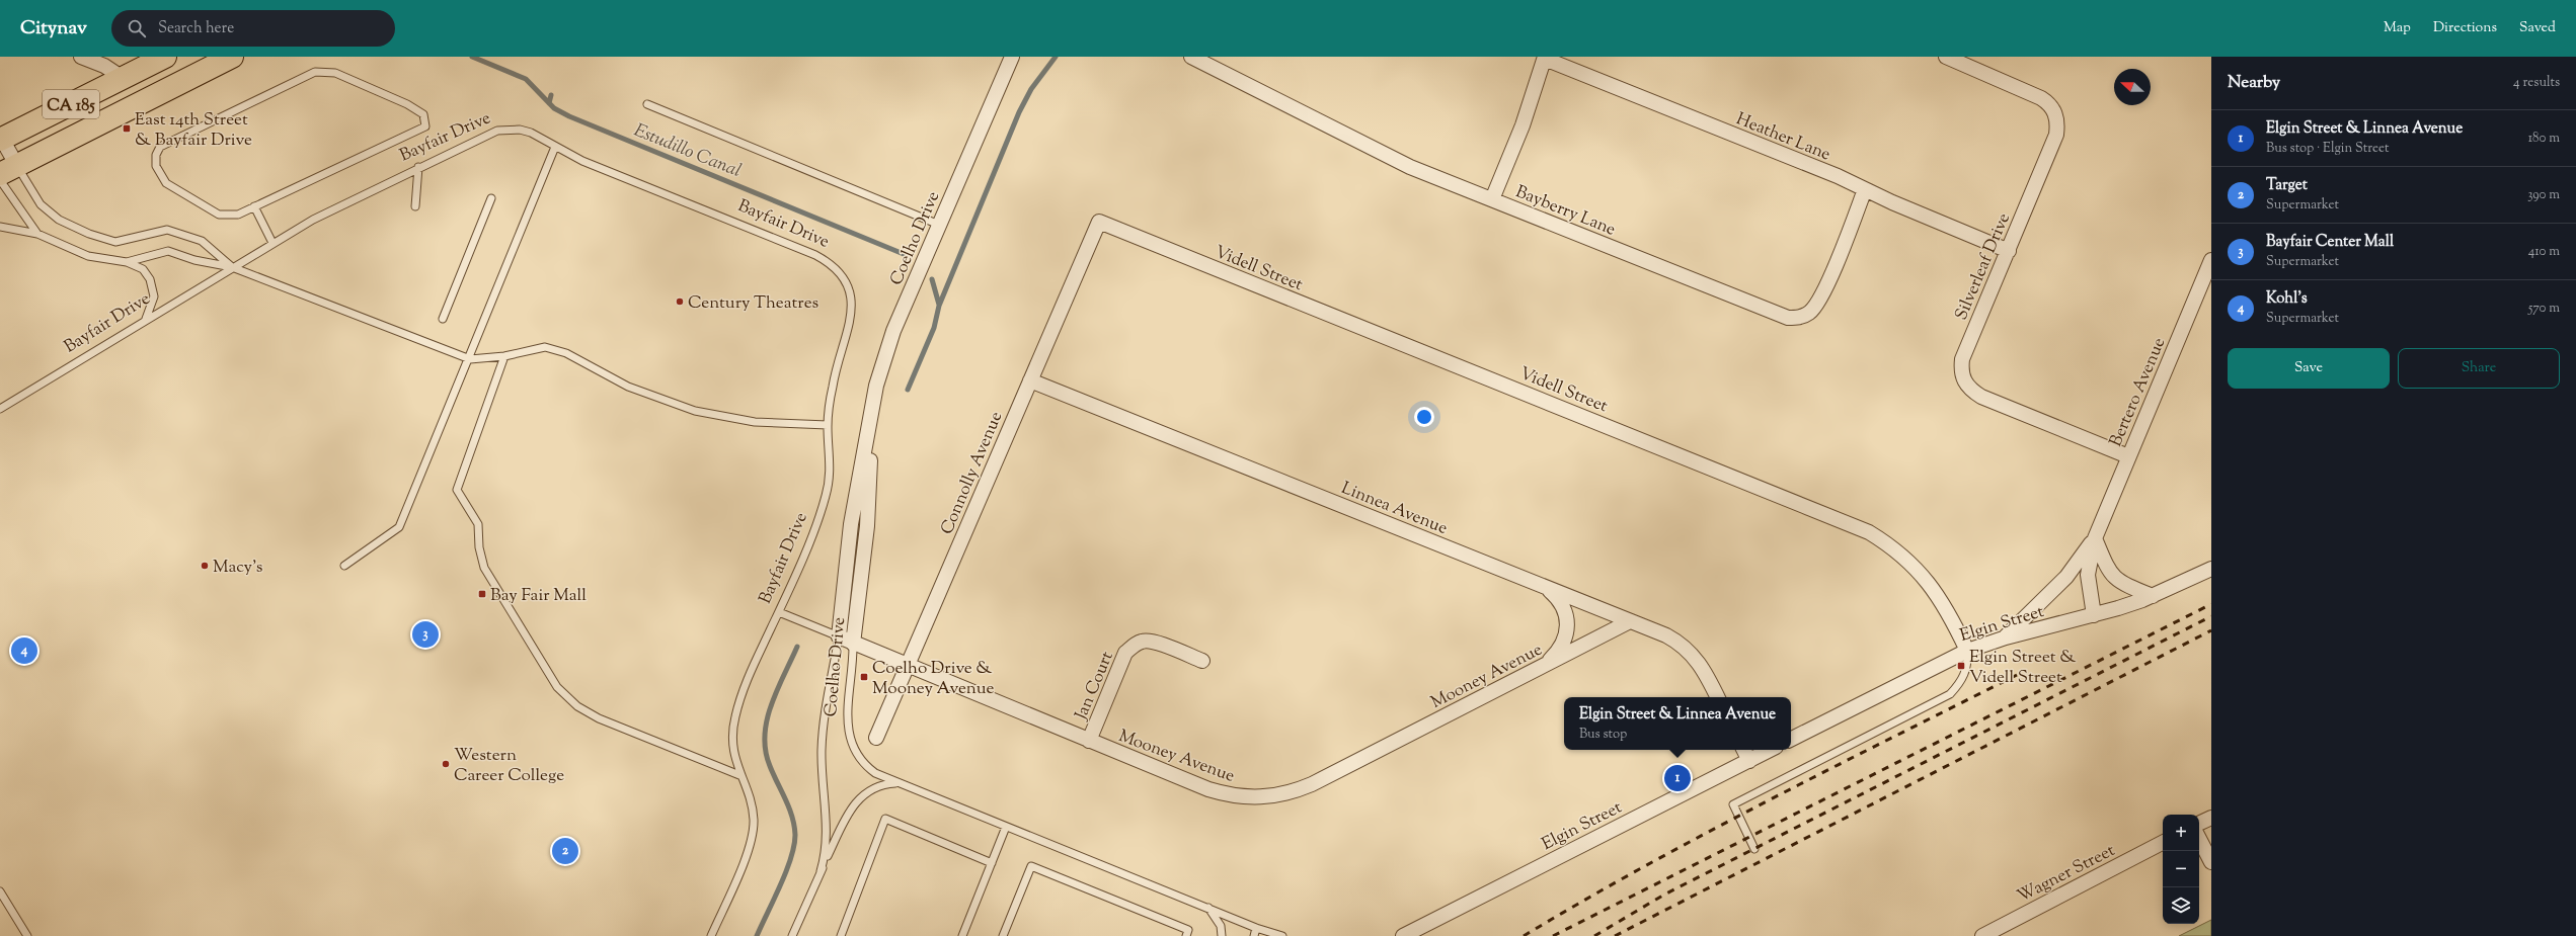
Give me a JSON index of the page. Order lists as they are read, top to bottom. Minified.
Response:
{"streets":{"main road":["CA 185"],"street":["Heather Lane","Bayberry Lane","Coelho Drive","Silverleaf Drive","Videll Street","Bertero Avenue","Connolly Avenue","Linnea Avenue","Elgin Street","Mooney Avenue","Jan Court","Wagner Street"],"lane":["Bayfair Drive"]},"crossings":[["Heather Lane","Bayberry Lane"],["Heather Lane","Silverleaf Drive"],["Coelho Drive","Mooney Avenue"],["Silverleaf Drive","Bertero Avenue"],["Videll Street","Connolly Avenue"],["Videll Street","Elgin Street"],["Bertero Avenue","Elgin Street"],["Connolly Avenue","Linnea Avenue"],["Connolly Avenue","Mooney Avenue"],["Linnea Avenue","Mooney Avenue"],["Mooney Avenue","Jan Court"]],"water":["Estudillo Canal"],"places":{"transit":["East 14th Street & Bayfair Drive","Bay Fair Mall","Elgin Street & Videll Street","Coelho Drive & Mooney Avenue"],"other":["Century Theatres","Macy's","Western Career College"]},"north":"left","page":{"header":"Citynav","search":"Search here","nav":["Map","Directions","Saved"],"heading":["Nearby","4 results"],"list":[{"mark":"1","name":"Elgin Street & Linnea Avenue","note":"Bus stop · Elgin Street","value":"180 m"},{"mark":"2","name":"Target","note":"Supermarket","value":"390 m"},{"mark":"3","name":"Bayfair Center Mall","note":"Supermarket","value":"410 m"},{"mark":"4","name":"Kohl's","note":"Supermarket","value":"570 m"}],"buttons":["Save","Share"],"pins":["3","4","1","2"],"popup":["Elgin Street & Linnea Avenue","Bus stop"],"map_buttons":["+","−"]}}
